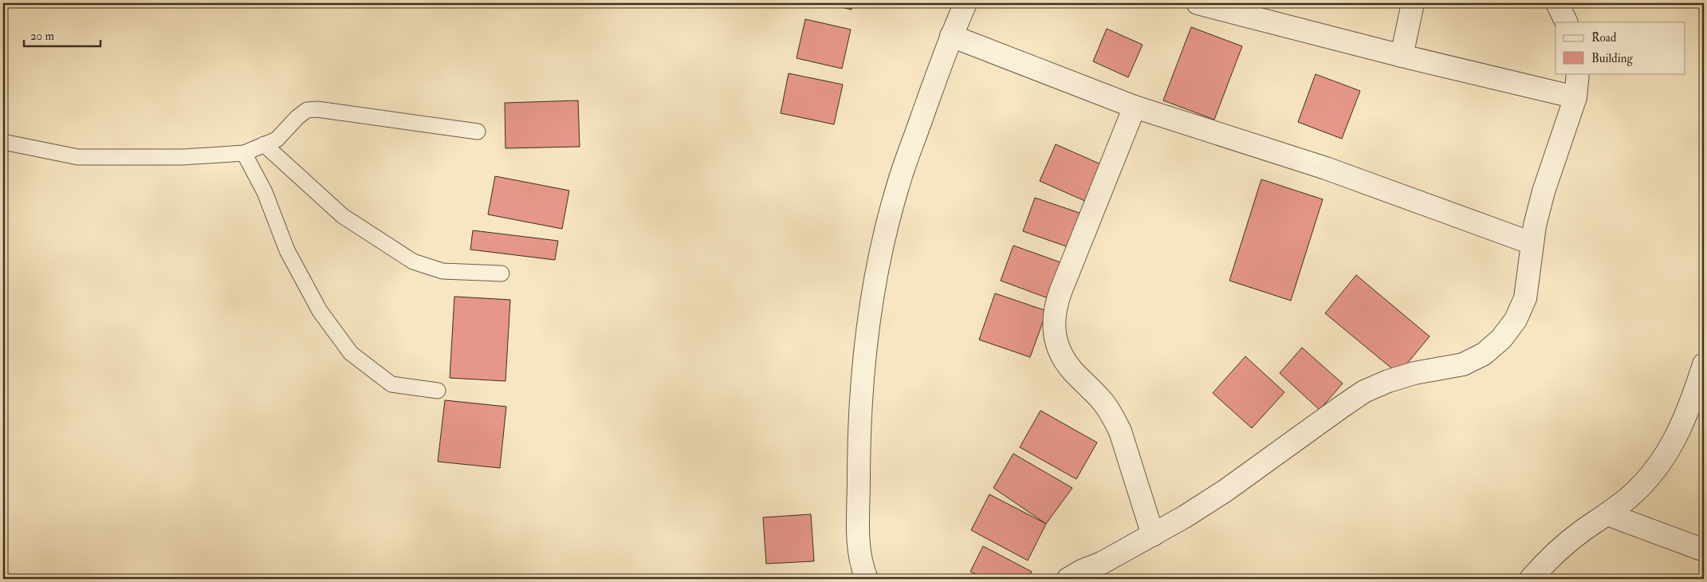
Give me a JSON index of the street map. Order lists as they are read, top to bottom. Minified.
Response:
{"legend":["Road","Building"],"scale_bar":"20 m"}
